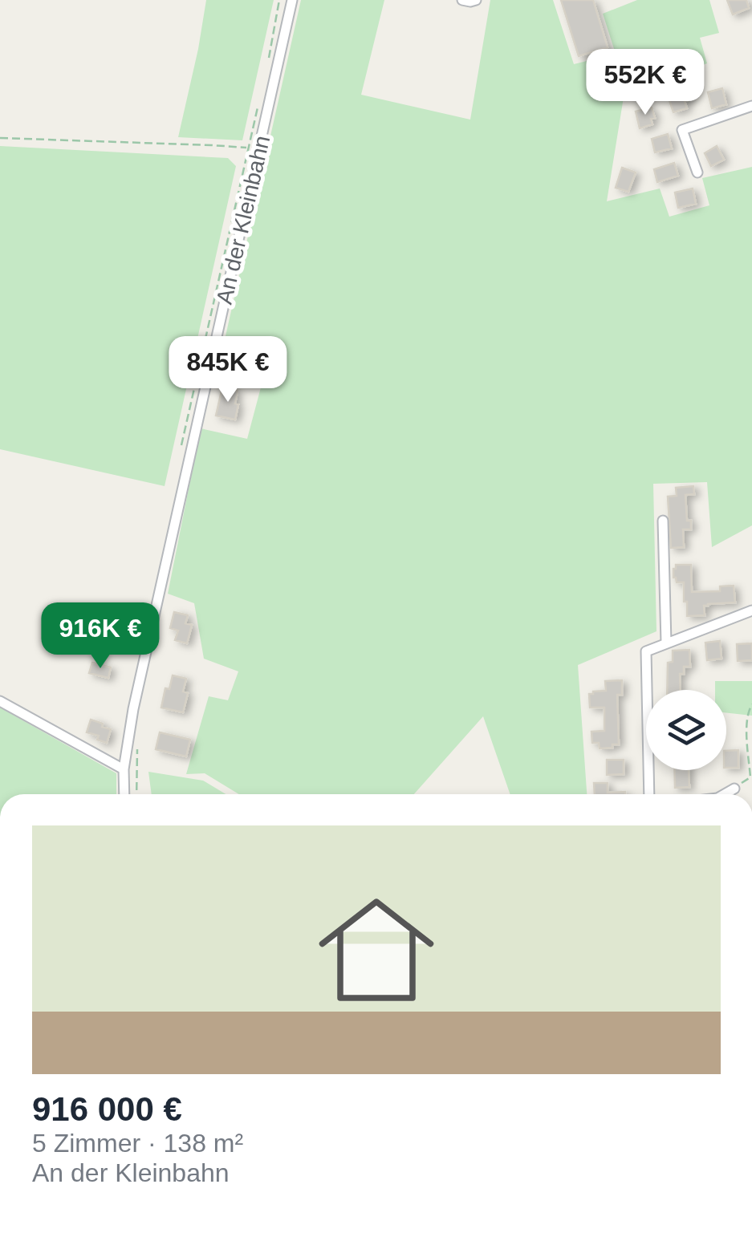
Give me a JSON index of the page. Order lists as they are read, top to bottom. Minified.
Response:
{"streets":{"street":["An der Kleinbahn"]},"page":{"price":["552K €","845K €","916K €"],"list":[{"name":"916 000 €","note":"5 Zimmer · 138 m² · An der Kleinbahn"}]}}
